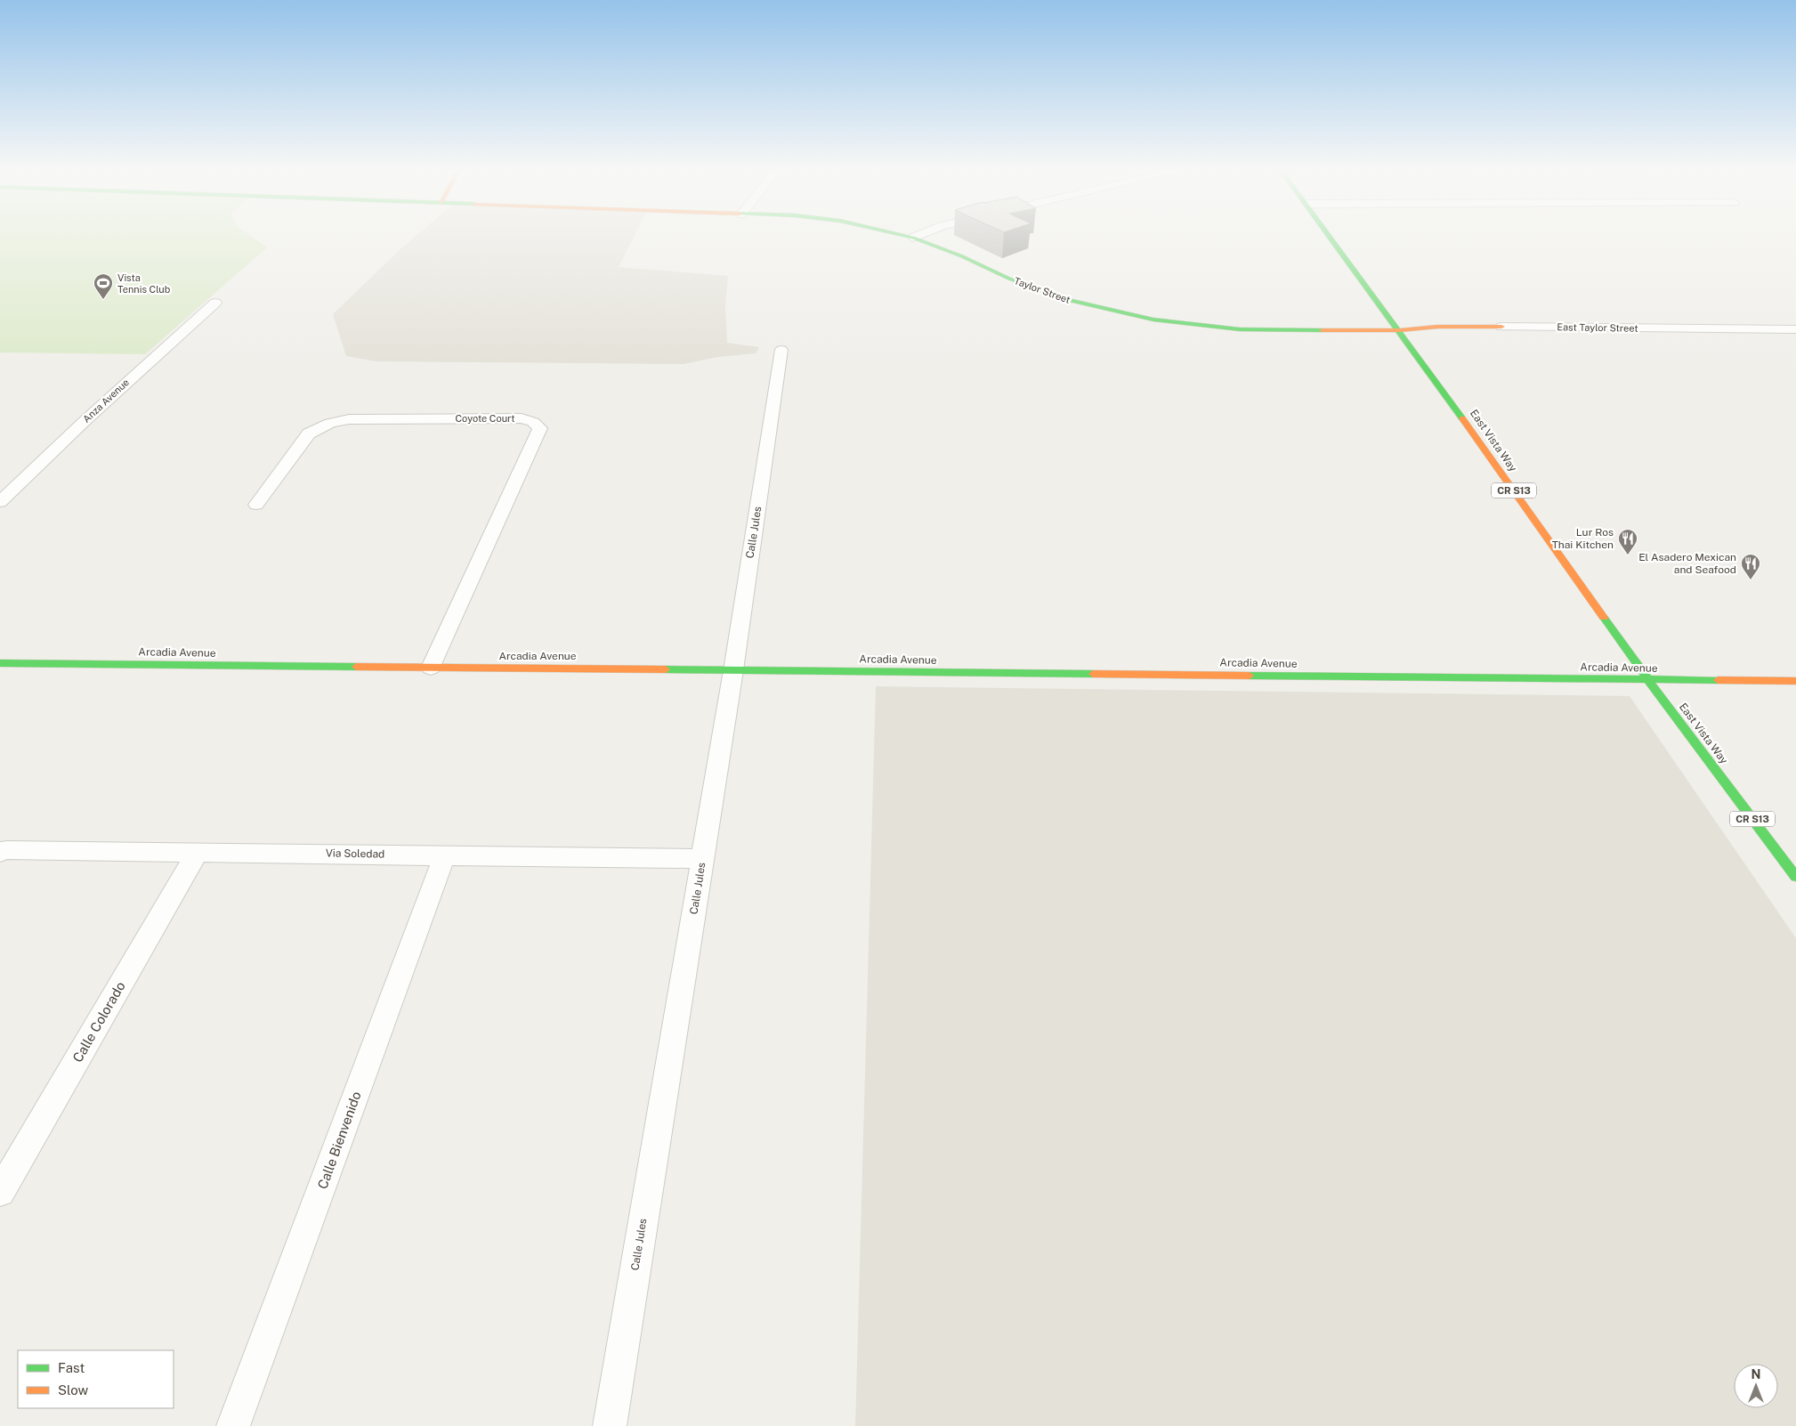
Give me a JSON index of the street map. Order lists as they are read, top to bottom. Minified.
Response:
{"streets":{"main road":["Taylor Street","East Taylor Street","East Vista Way","CR S13","Arcadia Avenue"],"street":["Anza Avenue","Coyote Court","Calle Jules","Via Soledad","Calle Colorado","Calle Bienvenido"]},"crossings":[["Taylor Street","East Taylor Street"],["Taylor Street","East Vista Way"],["East Taylor Street","East Vista Way"],["Coyote Court","Arcadia Avenue"],["East Vista Way","Arcadia Avenue"],["Calle Jules","Arcadia Avenue"],["Calle Jules","Via Soledad"],["Via Soledad","Calle Colorado"],["Via Soledad","Calle Bienvenido"]],"places":{"sports":["Vista Tennis Club"],"restaurant":["Lur Ros Thai Kitchen","El Asadero Mexican and Seafood"]},"legend":["Fast","Slow"],"north":"top"}
